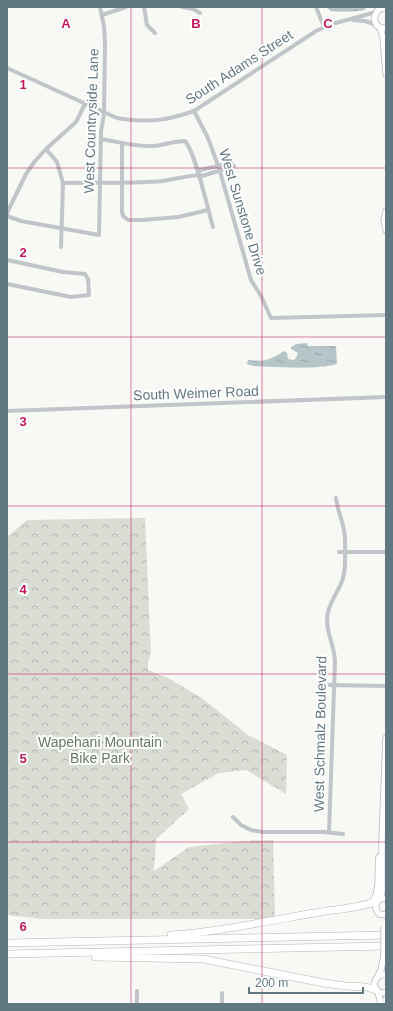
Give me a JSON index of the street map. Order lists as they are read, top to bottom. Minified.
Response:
{"streets":{"street":["South Adams Street","West Countryside Lane","West Sunstone Drive","South Weimer Road","West Schmalz Boulevard"]},"crossings":[["South Adams Street","West Countryside Lane"],["South Adams Street","West Sunstone Drive"]],"parks":["Wapehani Mountain Bike Park"],"scale_bar":"200 m","grid":{"columns":["A","B","C"],"rows":["1","2","3","4","5","6"]}}
